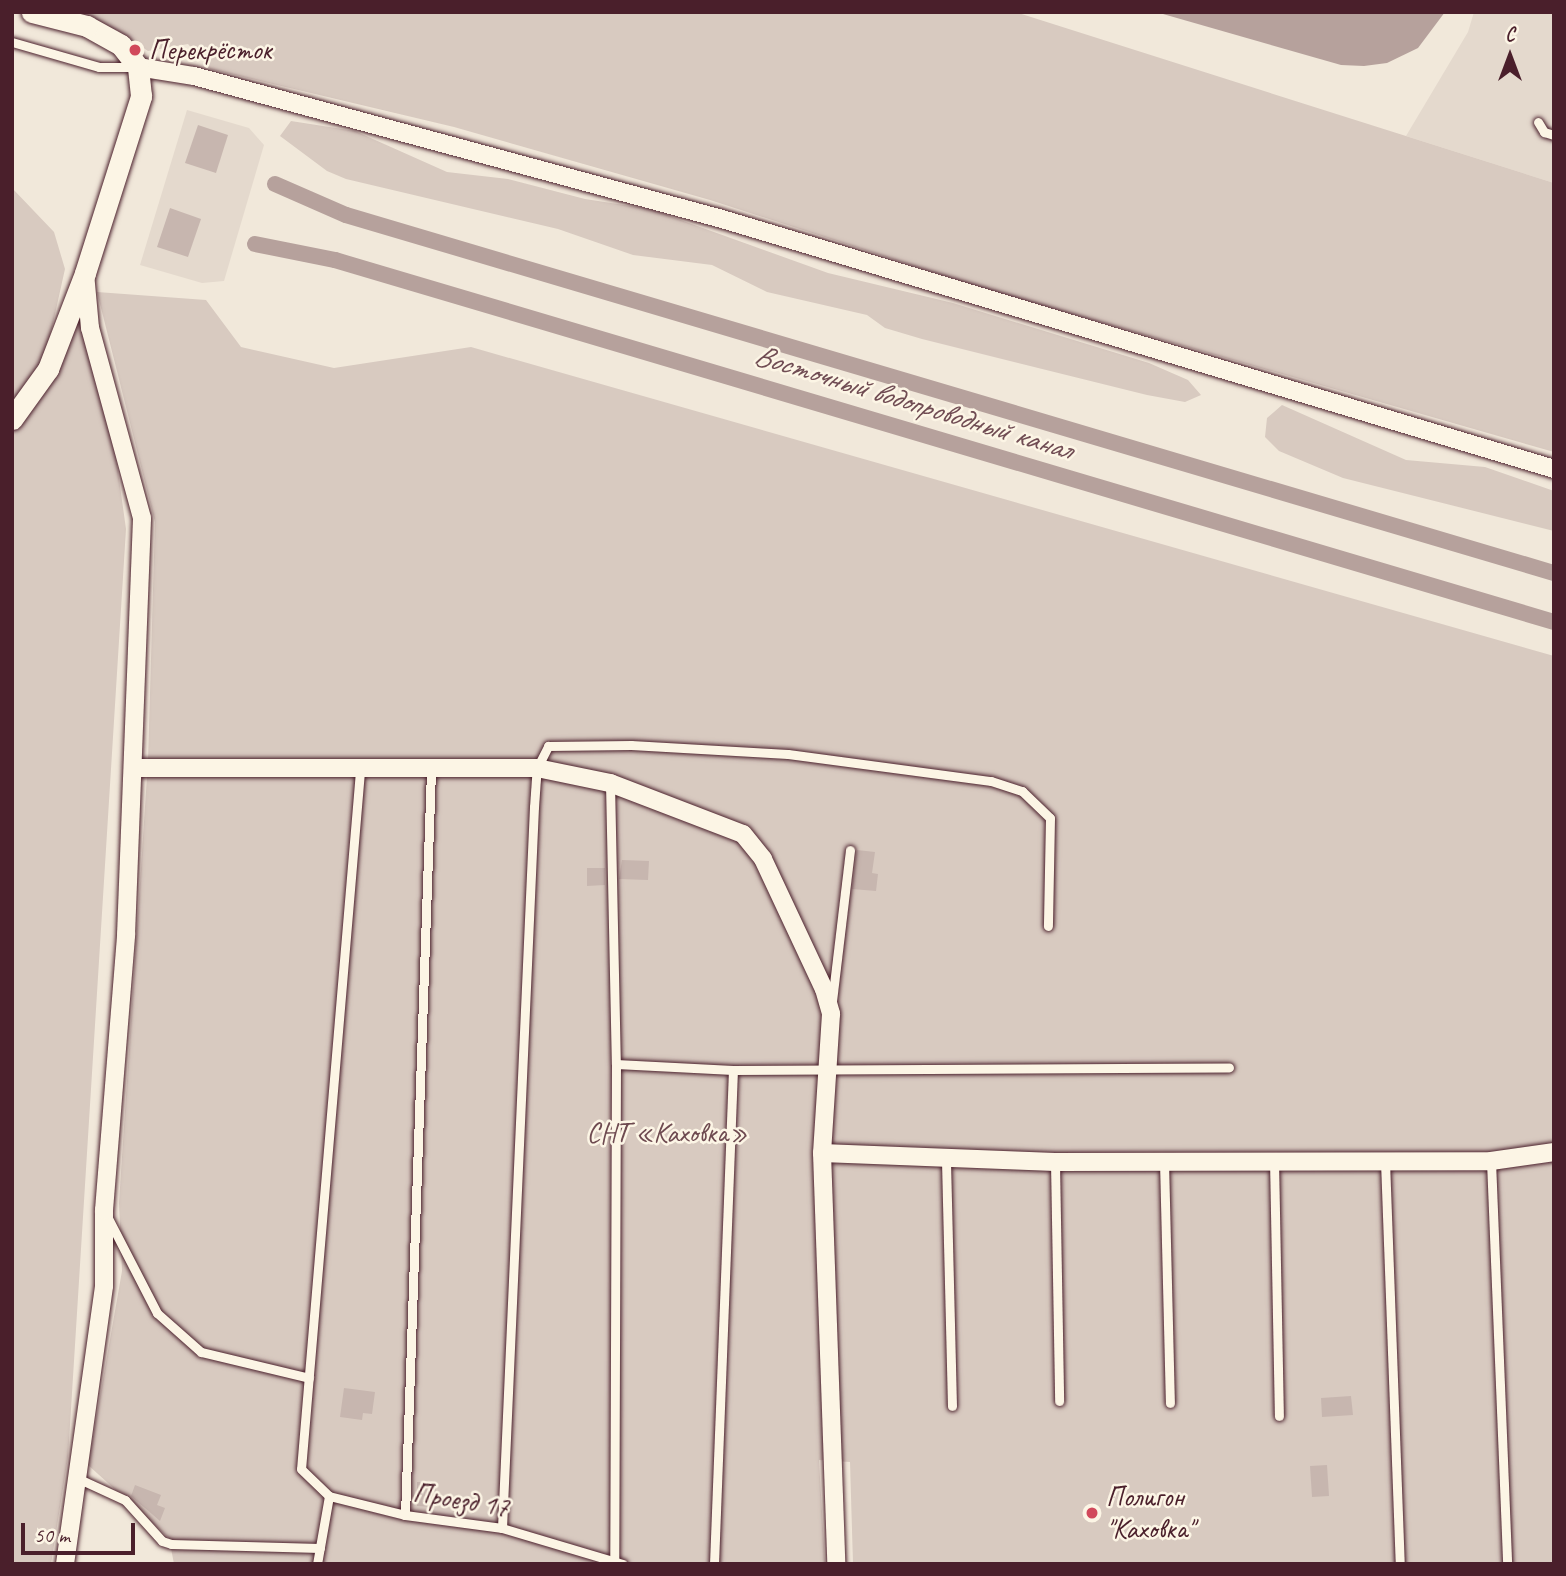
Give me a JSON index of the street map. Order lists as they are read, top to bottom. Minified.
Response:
{"streets":{"lane":["Проезд 17"]},"water":["Восточный водопроводный канал"],"parks":["СНТ «Каховка»"],"places":["Перекрёсток","Полигон \"Каховка\""],"scale_bar":"50 m","north":"top"}
